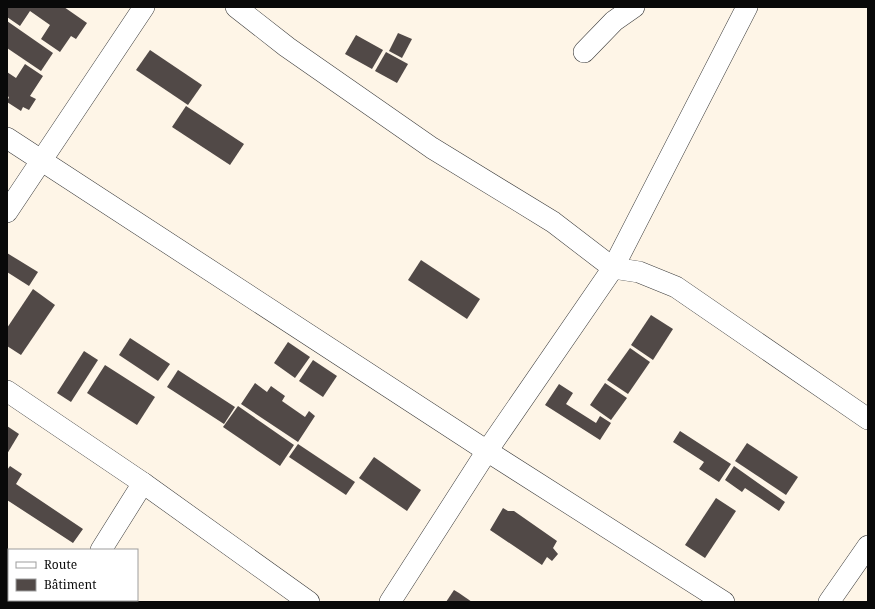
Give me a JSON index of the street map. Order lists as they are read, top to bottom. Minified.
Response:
{"legend":["Route","Bâtiment"]}
